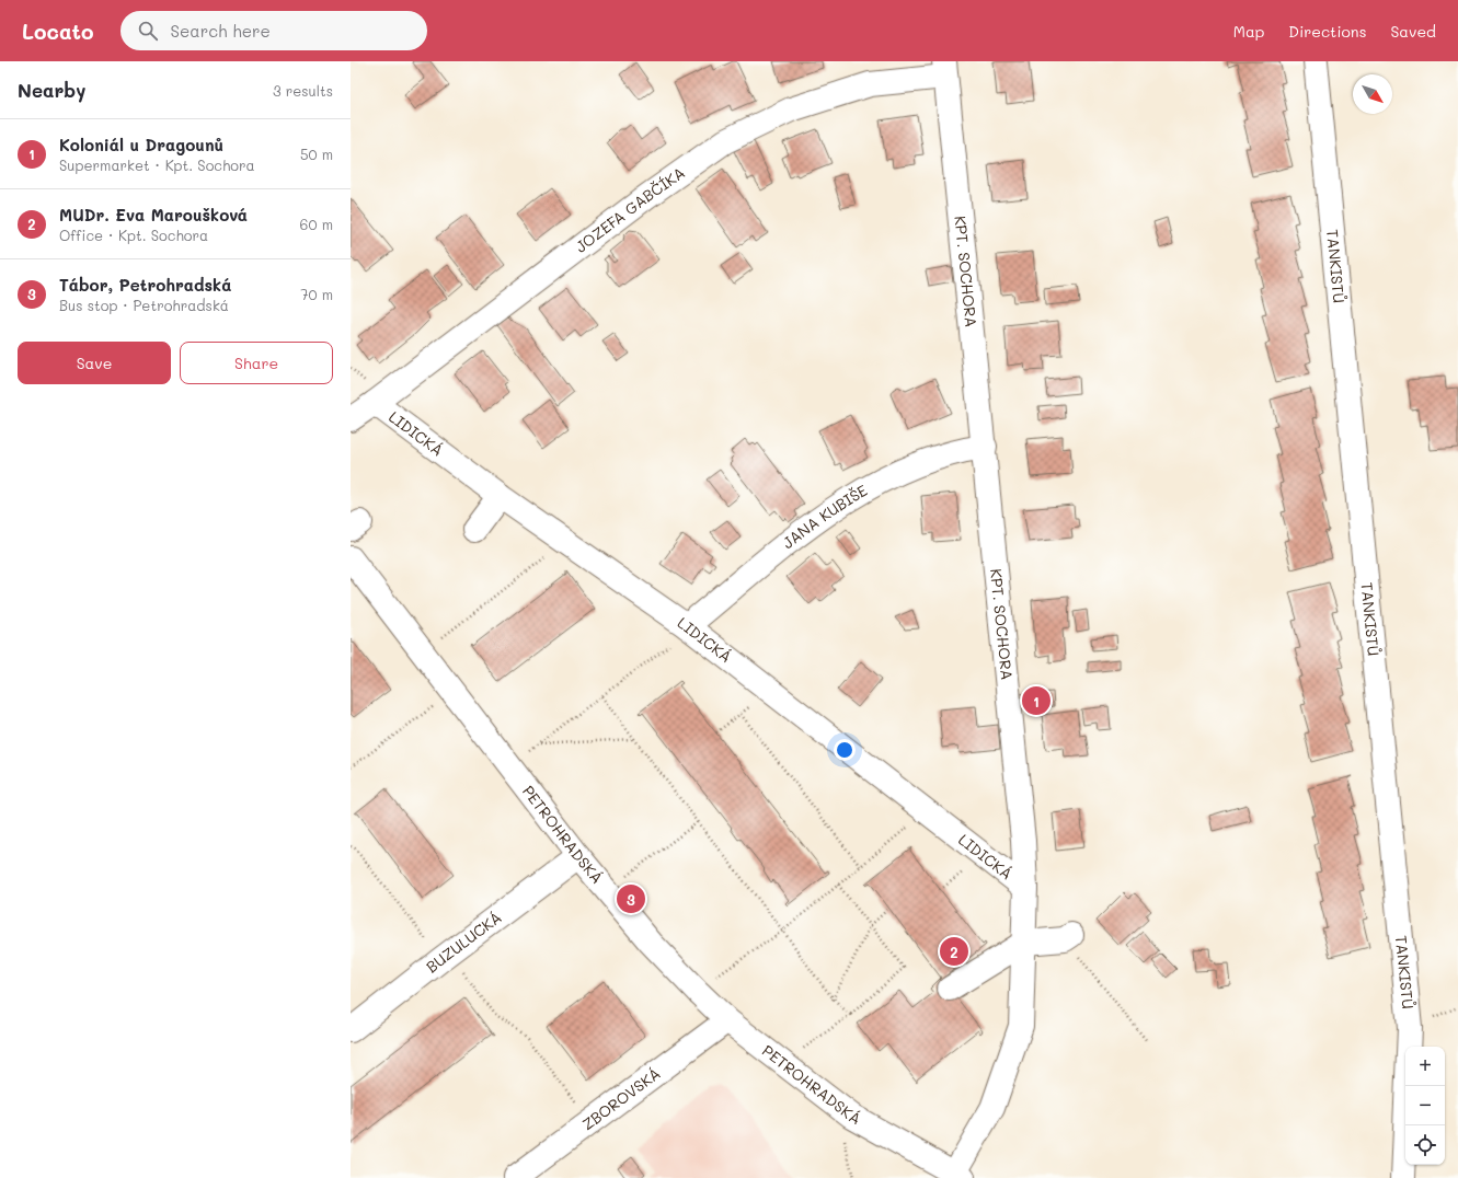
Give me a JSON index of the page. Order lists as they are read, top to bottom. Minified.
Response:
{"streets":{"street":["JOZEFA GABČÍKA","TANKISTŮ","KPT. SOCHORA","LIDICKÁ","JANA KUBIŠE","PETROHRADSKÁ","BUZULUCKÁ","ZBOROVSKÁ"]},"crossings":[["JOZEFA GABČÍKA","KPT. SOCHORA"],["JOZEFA GABČÍKA","LIDICKÁ"],["KPT. SOCHORA","LIDICKÁ"],["KPT. SOCHORA","JANA KUBIŠE"],["KPT. SOCHORA","PETROHRADSKÁ"],["LIDICKÁ","JANA KUBIŠE"],["PETROHRADSKÁ","BUZULUCKÁ"],["PETROHRADSKÁ","ZBOROVSKÁ"]],"north":"bottom right","page":{"header":"Locato","search":"Search here","nav":["Map","Directions","Saved"],"heading":["Nearby","3 results"],"list":[{"mark":"1","name":"Koloniál u Dragounů","note":"Supermarket · Kpt. Sochora","value":"50 m"},{"mark":"2","name":"MUDr. Eva Maroušková","note":"Office · Kpt. Sochora","value":"60 m"},{"mark":"3","name":"Tábor, Petrohradská","note":"Bus stop · Petrohradská","value":"70 m"}],"buttons":["Save","Share"],"pins":["1","3","2"],"map_buttons":["+","−"]}}
